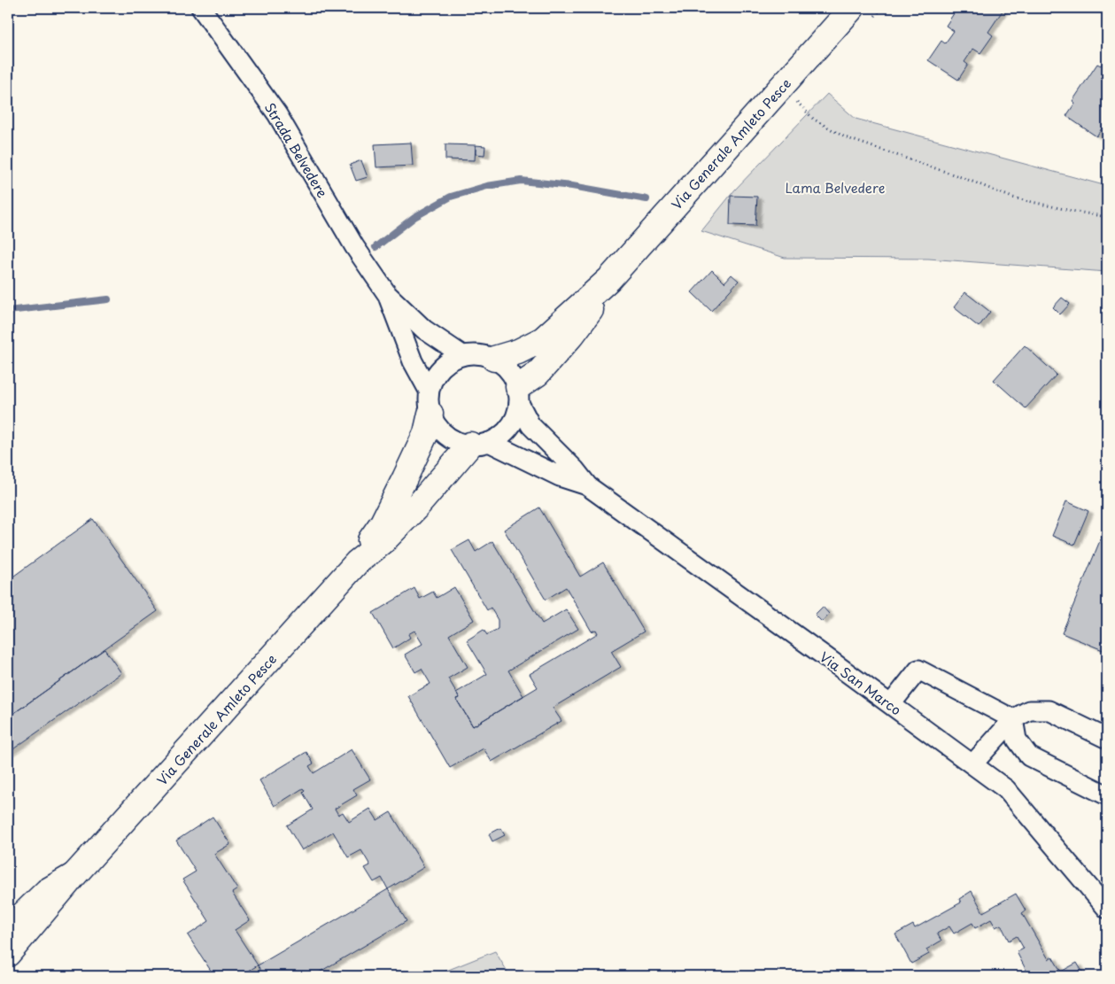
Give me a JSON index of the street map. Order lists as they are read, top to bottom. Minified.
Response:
{"streets":{"main road":["Via Generale Amleto Pesce"],"street":["Strada Belvedere","Via San Marco"]},"parks":["Lama Belvedere"]}
